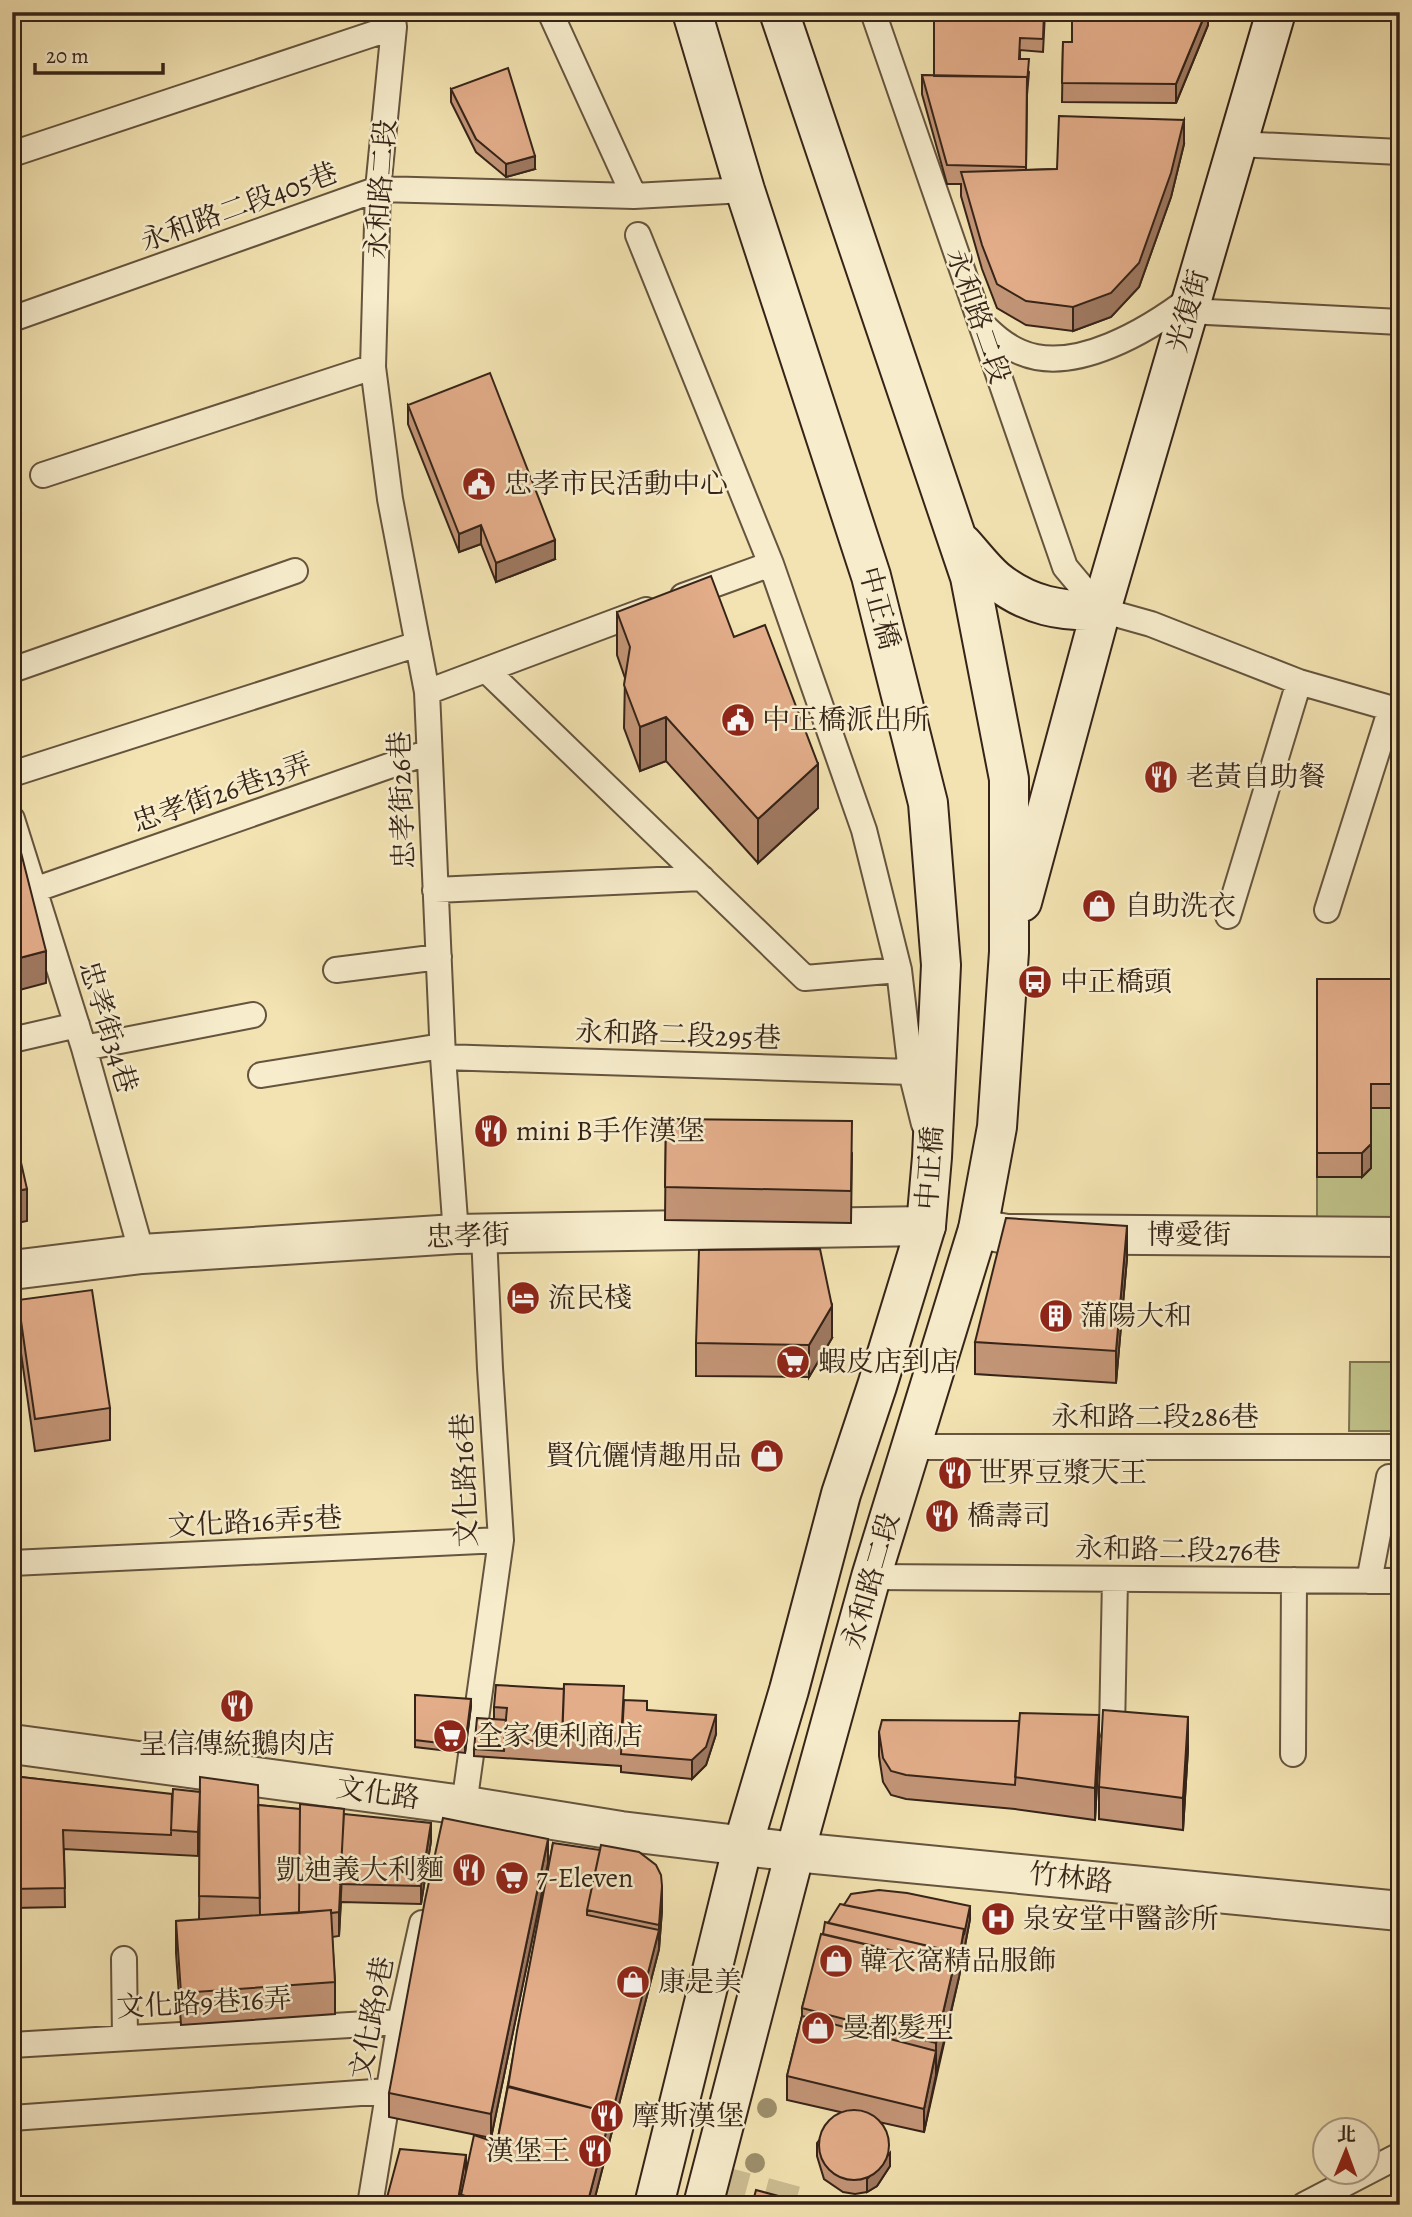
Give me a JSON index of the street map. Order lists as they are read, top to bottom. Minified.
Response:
{"streets":{"main road":["永和路二段","光復街","中正橋","博愛街","忠孝街","文化路","竹林路"],"lane":["永和路二段405巷","忠孝街26巷13弄","忠孝街26巷","忠孝街34巷","永和路二段295巷","永和路二段286巷","文化路16巷","文化路16弄5巷","永和路二段276巷","文化路9巷16弄","文化路9巷"]},"crossings":[["永和路二段","永和路二段405巷"],["永和路二段","光復街"],["永和路二段","中正橋"],["永和路二段","忠孝街26巷"],["永和路二段","博愛街"],["永和路二段","忠孝街"],["永和路二段","永和路二段286巷"],["永和路二段","永和路二段276巷"],["永和路二段","文化路"],["永和路二段","竹林路"],["永和路二段405巷","中正橋"],["中正橋","忠孝街"],["忠孝街26巷13弄","忠孝街26巷"],["忠孝街26巷13弄","忠孝街34巷"],["忠孝街26巷","永和路二段295巷"],["忠孝街26巷","忠孝街"],["忠孝街26巷","文化路16巷"],["忠孝街34巷","忠孝街"],["忠孝街","文化路16巷"],["文化路16巷","文化路16弄5巷"],["文化路16巷","文化路"],["文化路","竹林路"],["文化路9巷16弄","文化路9巷"]],"places":{"public building":["忠孝市民活動中心","中正橋派出所"],"restaurant":["老黃自助餐","mini B手作漢堡","世界豆漿大王","橋壽司","呈信傳統鵝肉店","凱迪義大利麵","摩斯漢堡","漢堡王"],"shop":["自助洗衣","賢伉儷情趣用品","韓衣窩精品服飾","康是美","曼都髮型"],"bus stop":["中正橋頭"],"hotel":["流民棧"],"building":["蒲陽大和"],"supermarket":["蝦皮店到店","全家便利商店","7-Eleven"],"hospital":["泉安堂中醫診所"]},"scale_bar":"20 m","north":"top"}
